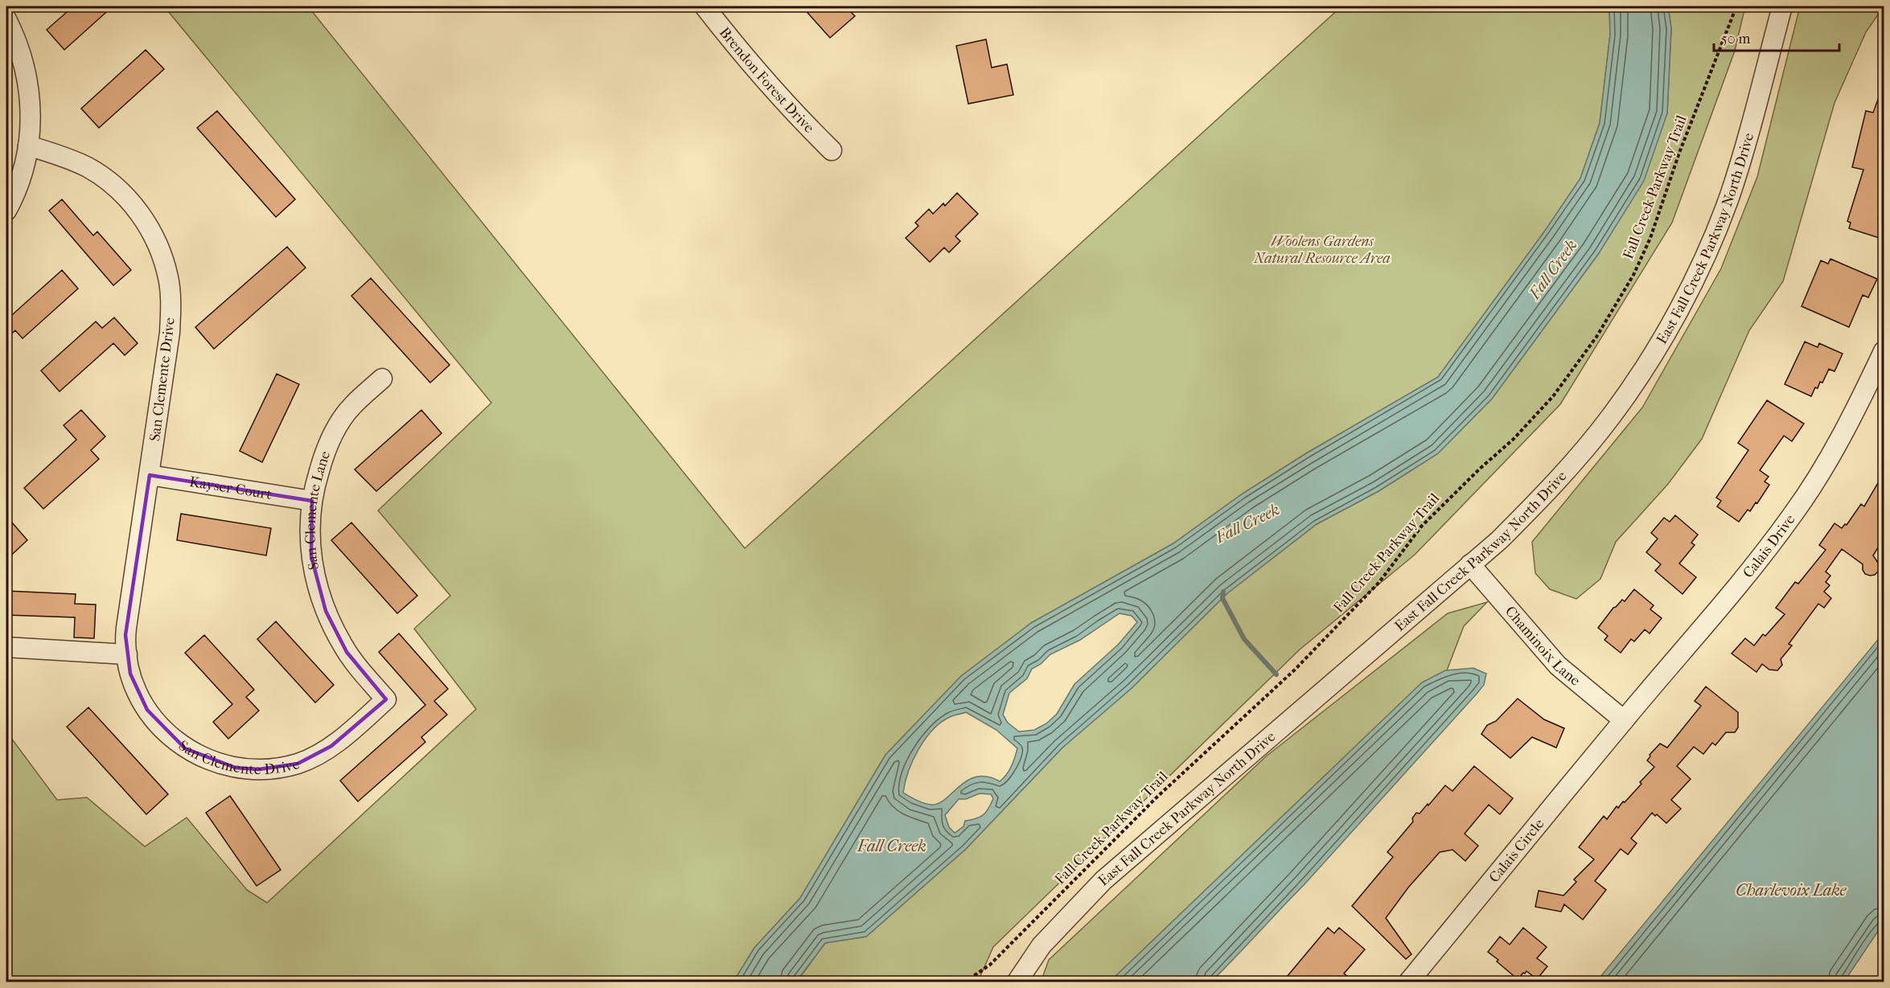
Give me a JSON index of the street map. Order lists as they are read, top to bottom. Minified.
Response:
{"streets":{"street":["Brendon Forest Drive","East Fall Creek Parkway North Drive","San Clemente Drive","Kayser Court","San Clemente Lane","Calais Drive","Chaminoix Lane","Calais Circle"],"path":["Fall Creek Parkway Trail"]},"crossings":[["East Fall Creek Parkway North Drive","Chaminoix Lane"],["San Clemente Drive","Kayser Court"],["San Clemente Drive","San Clemente Lane"],["Kayser Court","San Clemente Lane"],["Calais Drive","Chaminoix Lane"],["Calais Drive","Calais Circle"],["Chaminoix Lane","Calais Circle"]],"water":["Fall Creek","Charlevoix Lake"],"parks":["Woolens Gardens Natural Resource Area"],"scale_bar":"50 m"}
